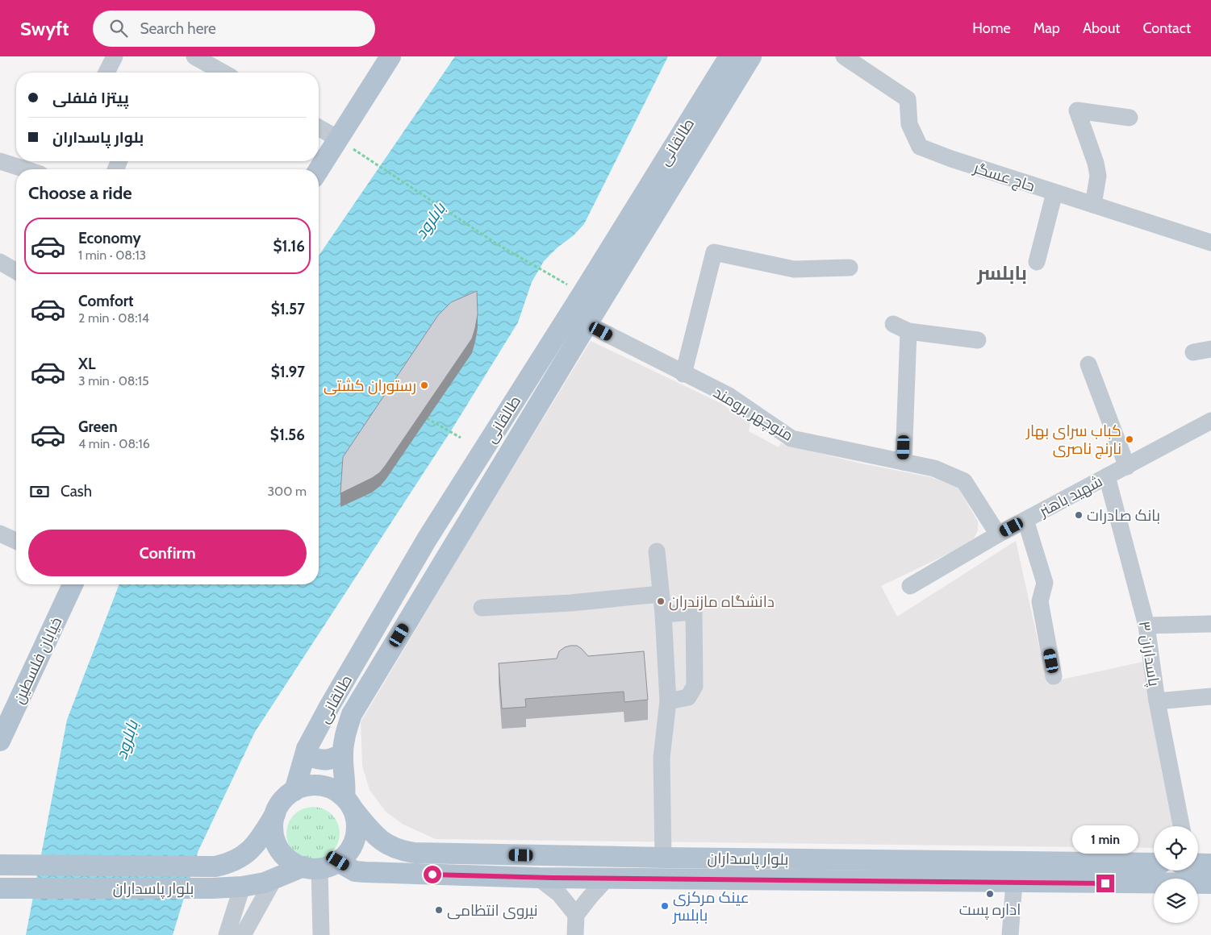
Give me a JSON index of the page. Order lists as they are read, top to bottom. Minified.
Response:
{"streets":{"main road":["طالقانی","خیابان فلسطین","بلوار پاسداران"],"street":["حاج عسگر","منوچهر برومند","شهید باهنر","پاسداران ۳"]},"crossings":[["طالقانی","منوچهر برومند"],["طالقانی","بلوار پاسداران"],["منوچهر برومند","شهید باهنر"],["شهید باهنر","پاسداران ۳"]],"districts":["بابلسر"],"water":["بابلرود"],"places":["رستوران کشتی","کباب سرای بهار نارنج ناصری","بانک صادرات","دانشگاه مازندران","اداره پست","عینک مرکزی بابلسر","نیروی انتظامی"],"page":{"header":"Swyft","search":"Search here","nav":["Home","Map","About","Contact"],"banner":["پیتزا فلفلی","بلوار پاسداران"],"heading":"Choose a ride","list":[{"name":"Economy","note":"1 min · 08:13","value":"$1.16"},{"name":"Comfort","note":"2 min · 08:14","value":"$1.57"},{"name":"XL","note":"3 min · 08:15","value":"$1.97"},{"name":"Green","note":"4 min · 08:16","value":"$1.56"}],"pay":["Cash","300 m"],"buttons":"Confirm","bubble":"1 min"}}
